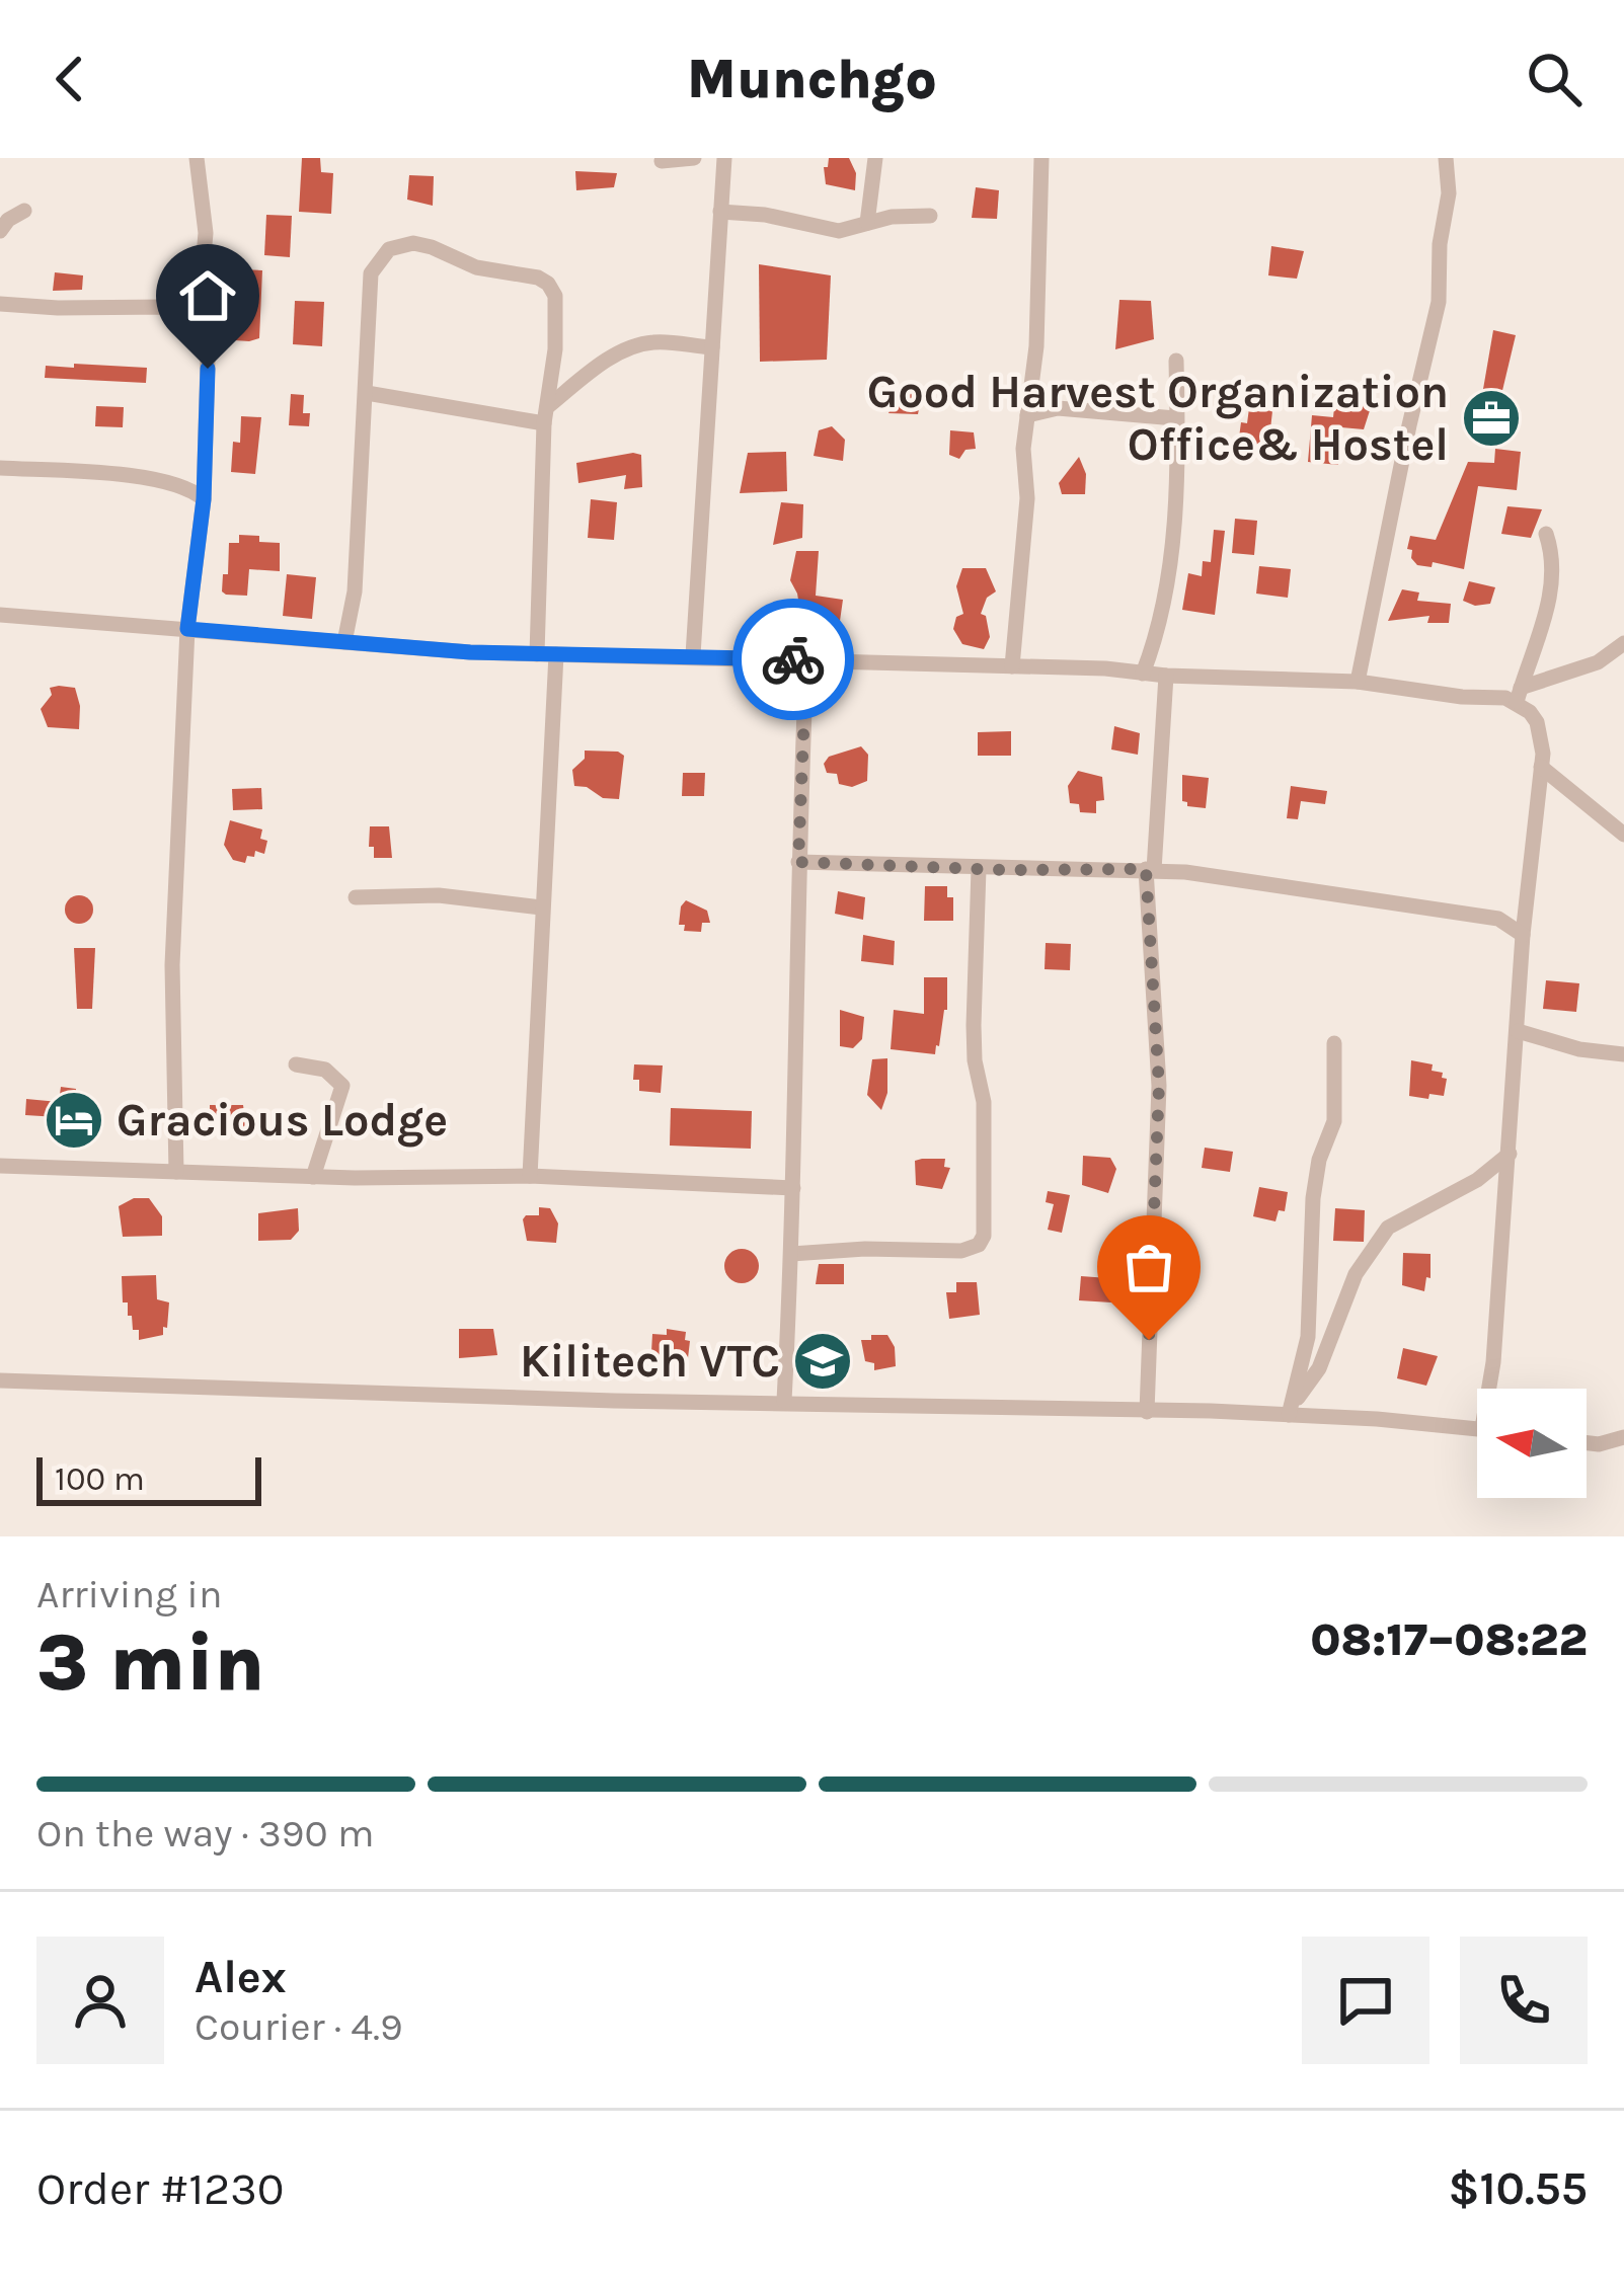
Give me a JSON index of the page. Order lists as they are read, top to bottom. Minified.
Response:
{"places":{"office":["Good Harvest Organization Office& Hostel"],"hotel":["Gracious Lodge"],"school or university":["Kilitech VTC"]},"scale_bar":"100 m","north":"left","page":{"header":"Munchgo","scale":"100 m","heading":["3 min","Arriving in","08:17–08:22"],"panel":["Alex","Courier · 4.9","Order #1230","$10.55"],"bar":"On the way · 390 m"}}
